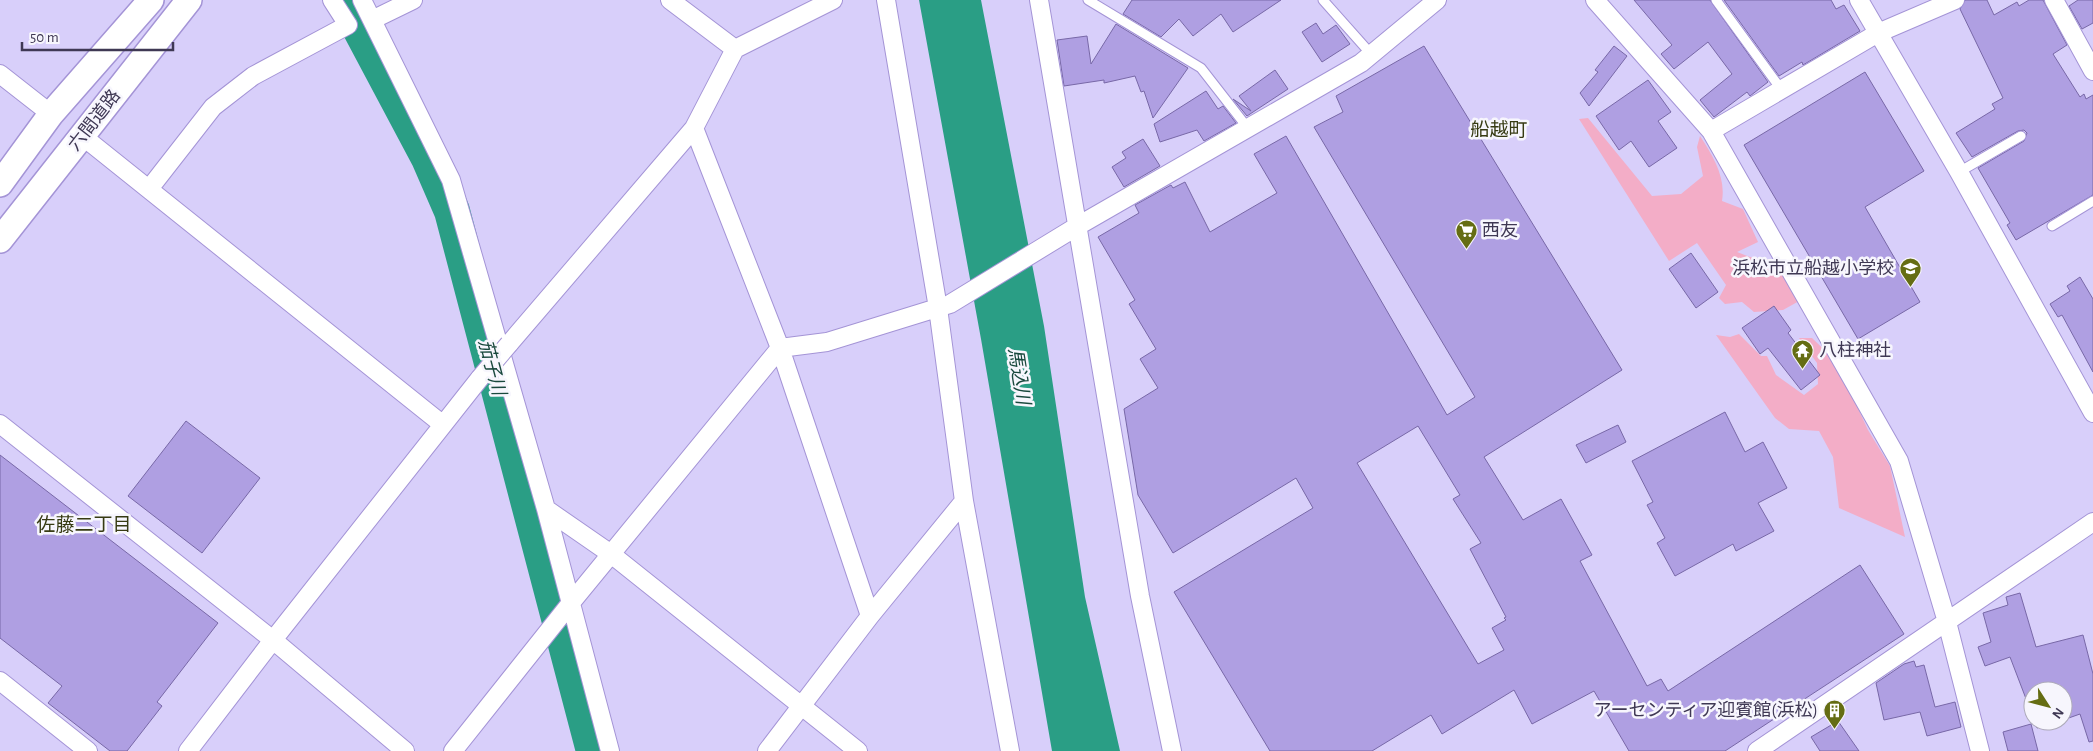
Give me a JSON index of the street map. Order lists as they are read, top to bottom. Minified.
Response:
{"streets":{"street":["六間道路"]},"districts":["船越町","佐藤二丁目"],"water":["茄子川","馬込川"],"places":{"supermarket":["西友"],"school or university":["浜松市立船越小学校"],"temple":["八柱神社"],"building":["アーセンティア迎賓館(浜松)"]},"scale_bar":"50 m","north":"bottom right"}
